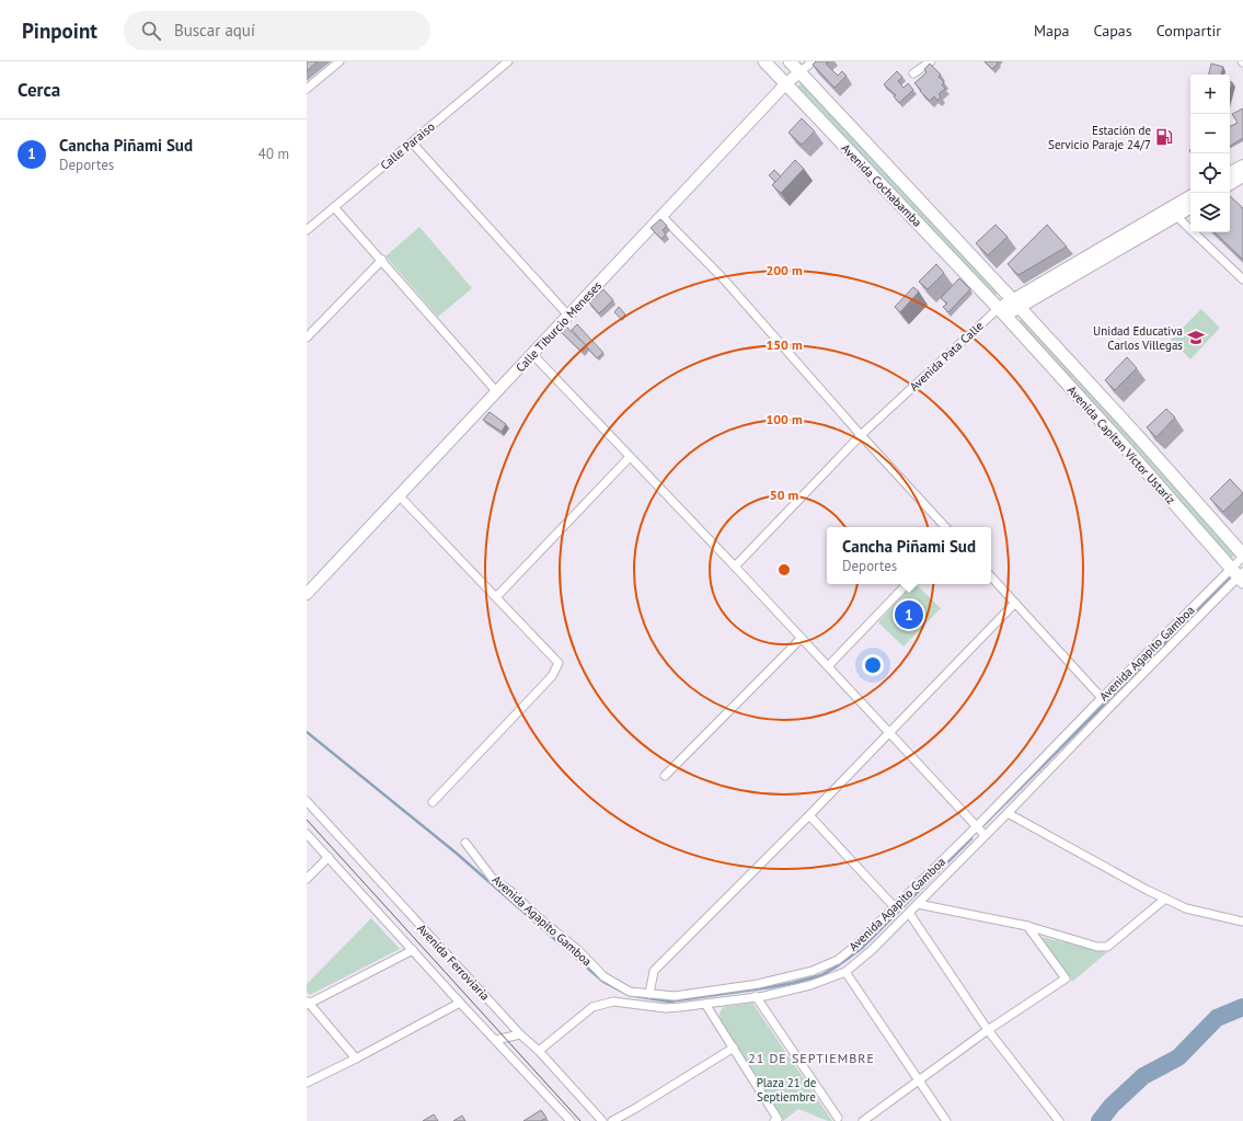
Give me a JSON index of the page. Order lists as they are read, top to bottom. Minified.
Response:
{"streets":{"main road":["Avenida Cochabamba","Avenida Capitan Víctor Ustariz"],"street":["Calle Paraiso","Calle Tiburcio Meneses","Avenida Pata Calle","Avenida Agapito Gamboa","Avenida Ferroviaria"]},"crossings":[["Avenida Cochabamba","Calle Tiburcio Meneses"],["Avenida Cochabamba","Avenida Pata Calle"],["Avenida Cochabamba","Avenida Capitan Víctor Ustariz"],["Avenida Pata Calle","Avenida Capitan Víctor Ustariz"],["Avenida Capitan Víctor Ustariz","Avenida Agapito Gamboa"],["Avenida Agapito Gamboa","Avenida Ferroviaria"]],"districts":["21 DE SEPTIEMBRE"],"parks":["Plaza 21 de Septiembre"],"places":{"fuel station":["Estación de Servicio Paraje 24/7"],"school or university":["Unidad Educativa Carlos Villegas"]},"page":{"header":"Pinpoint","search":"Buscar aquí","nav":["Mapa","Capas","Compartir"],"heading":"Cerca","map_buttons":["+","−"],"list":[{"mark":"1","name":"Cancha Piñami Sud","note":"Deportes","value":"40 m"}],"popup":["Cancha Piñami Sud","Deportes"],"pins":"1"},"rings":["200 m","150 m","100 m","50 m"]}
